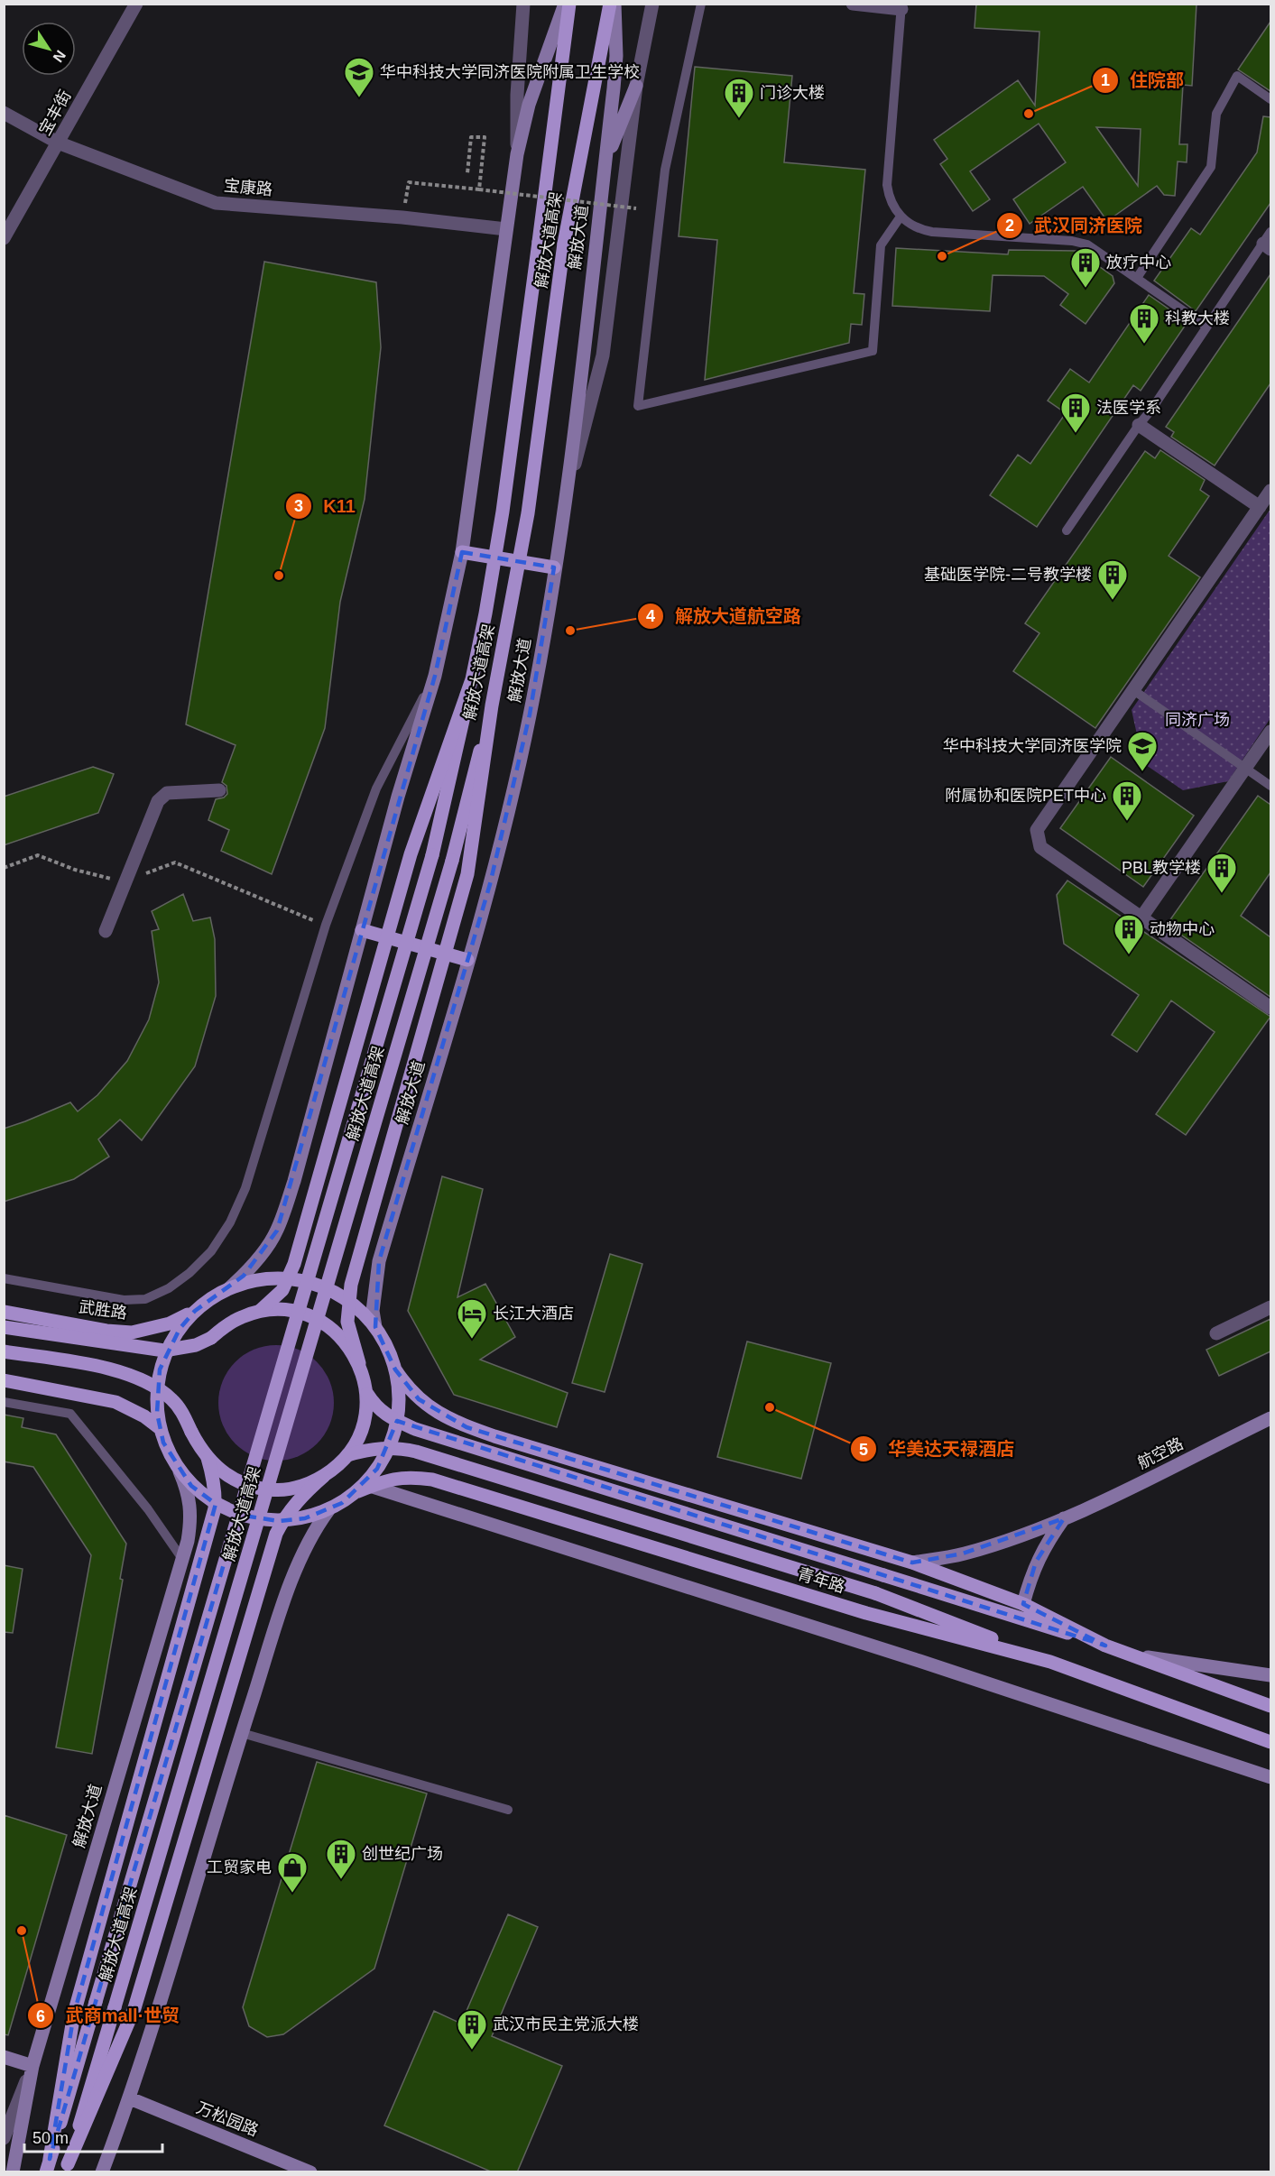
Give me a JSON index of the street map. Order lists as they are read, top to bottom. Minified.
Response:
{"streets":{"main road":["解放大道","解放大道高架","武胜路","航空路","青年路","万松园路"],"street":["宝丰街","宝康路"]},"crossings":[["宝丰街","宝康路"]],"parks":["同济广场"],"places":{"school or university":["华中科技大学同济医院附属卫生学校","华中科技大学同济医学院"],"other":["住院部","武汉同济医院","K11","解放大道航空路","华美达天禄酒店","武商mall·世贸"],"building":["门诊大楼","放疗中心","科教大楼","法医学系","基础医学院-二号教学楼","附属协和医院PET中心","PBL教学楼","动物中心","创世纪广场","武汉市民主党派大楼"],"hotel":["长江大酒店"],"shop":["工贸家电"]},"scale_bar":"50 m","north":"bottom right"}
